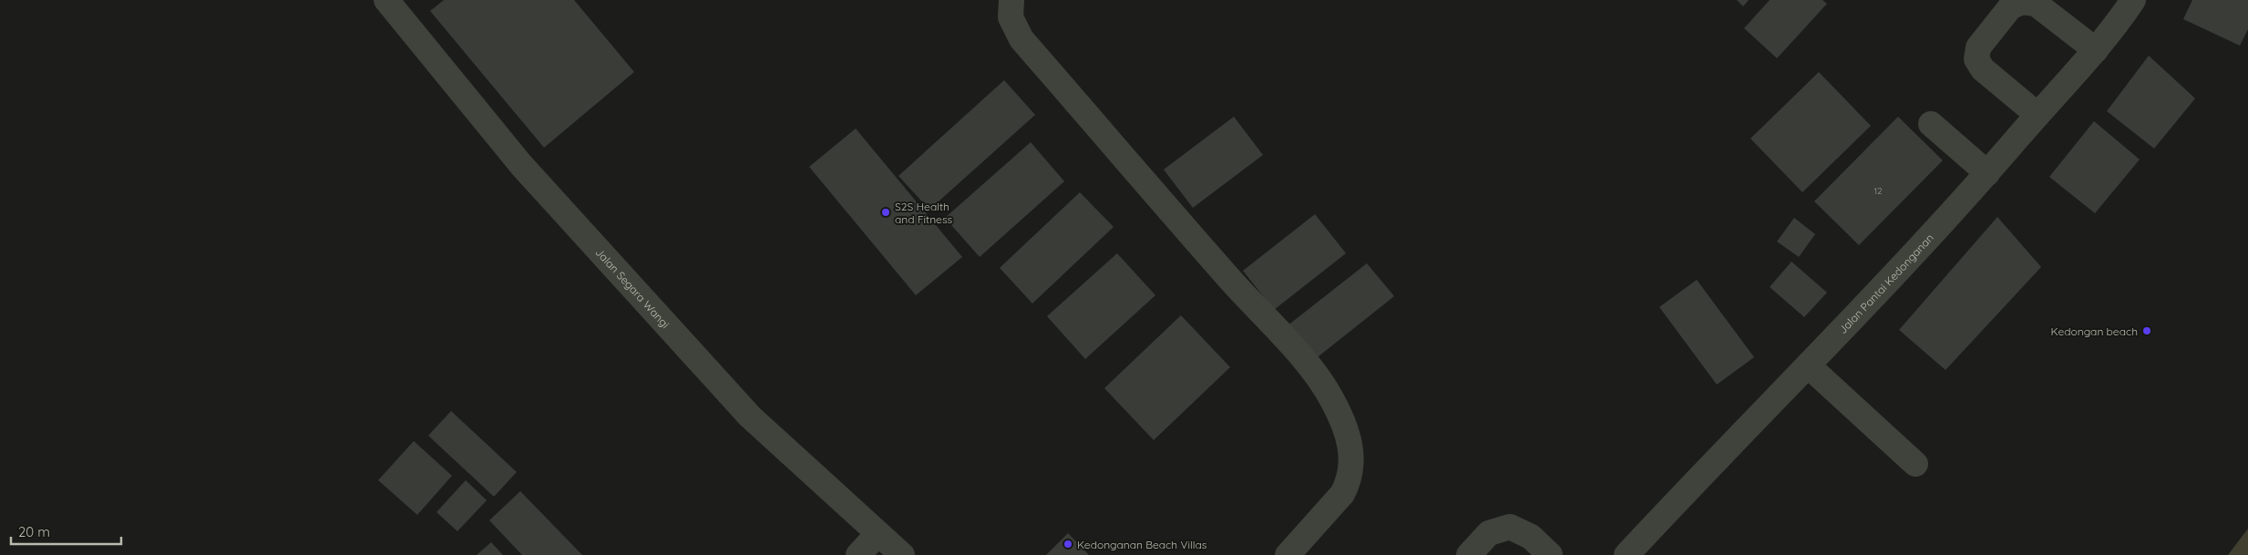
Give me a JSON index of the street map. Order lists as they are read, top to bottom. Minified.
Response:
{"streets":{"street":["Jalan Pantai Kedonganan","Jalan Segara Wangi"]},"places":["S2S Health and Fitness","Kedongan beach","Kedonganan Beach Villas"],"house_numbers":["12"],"scale_bar":"20 m"}
